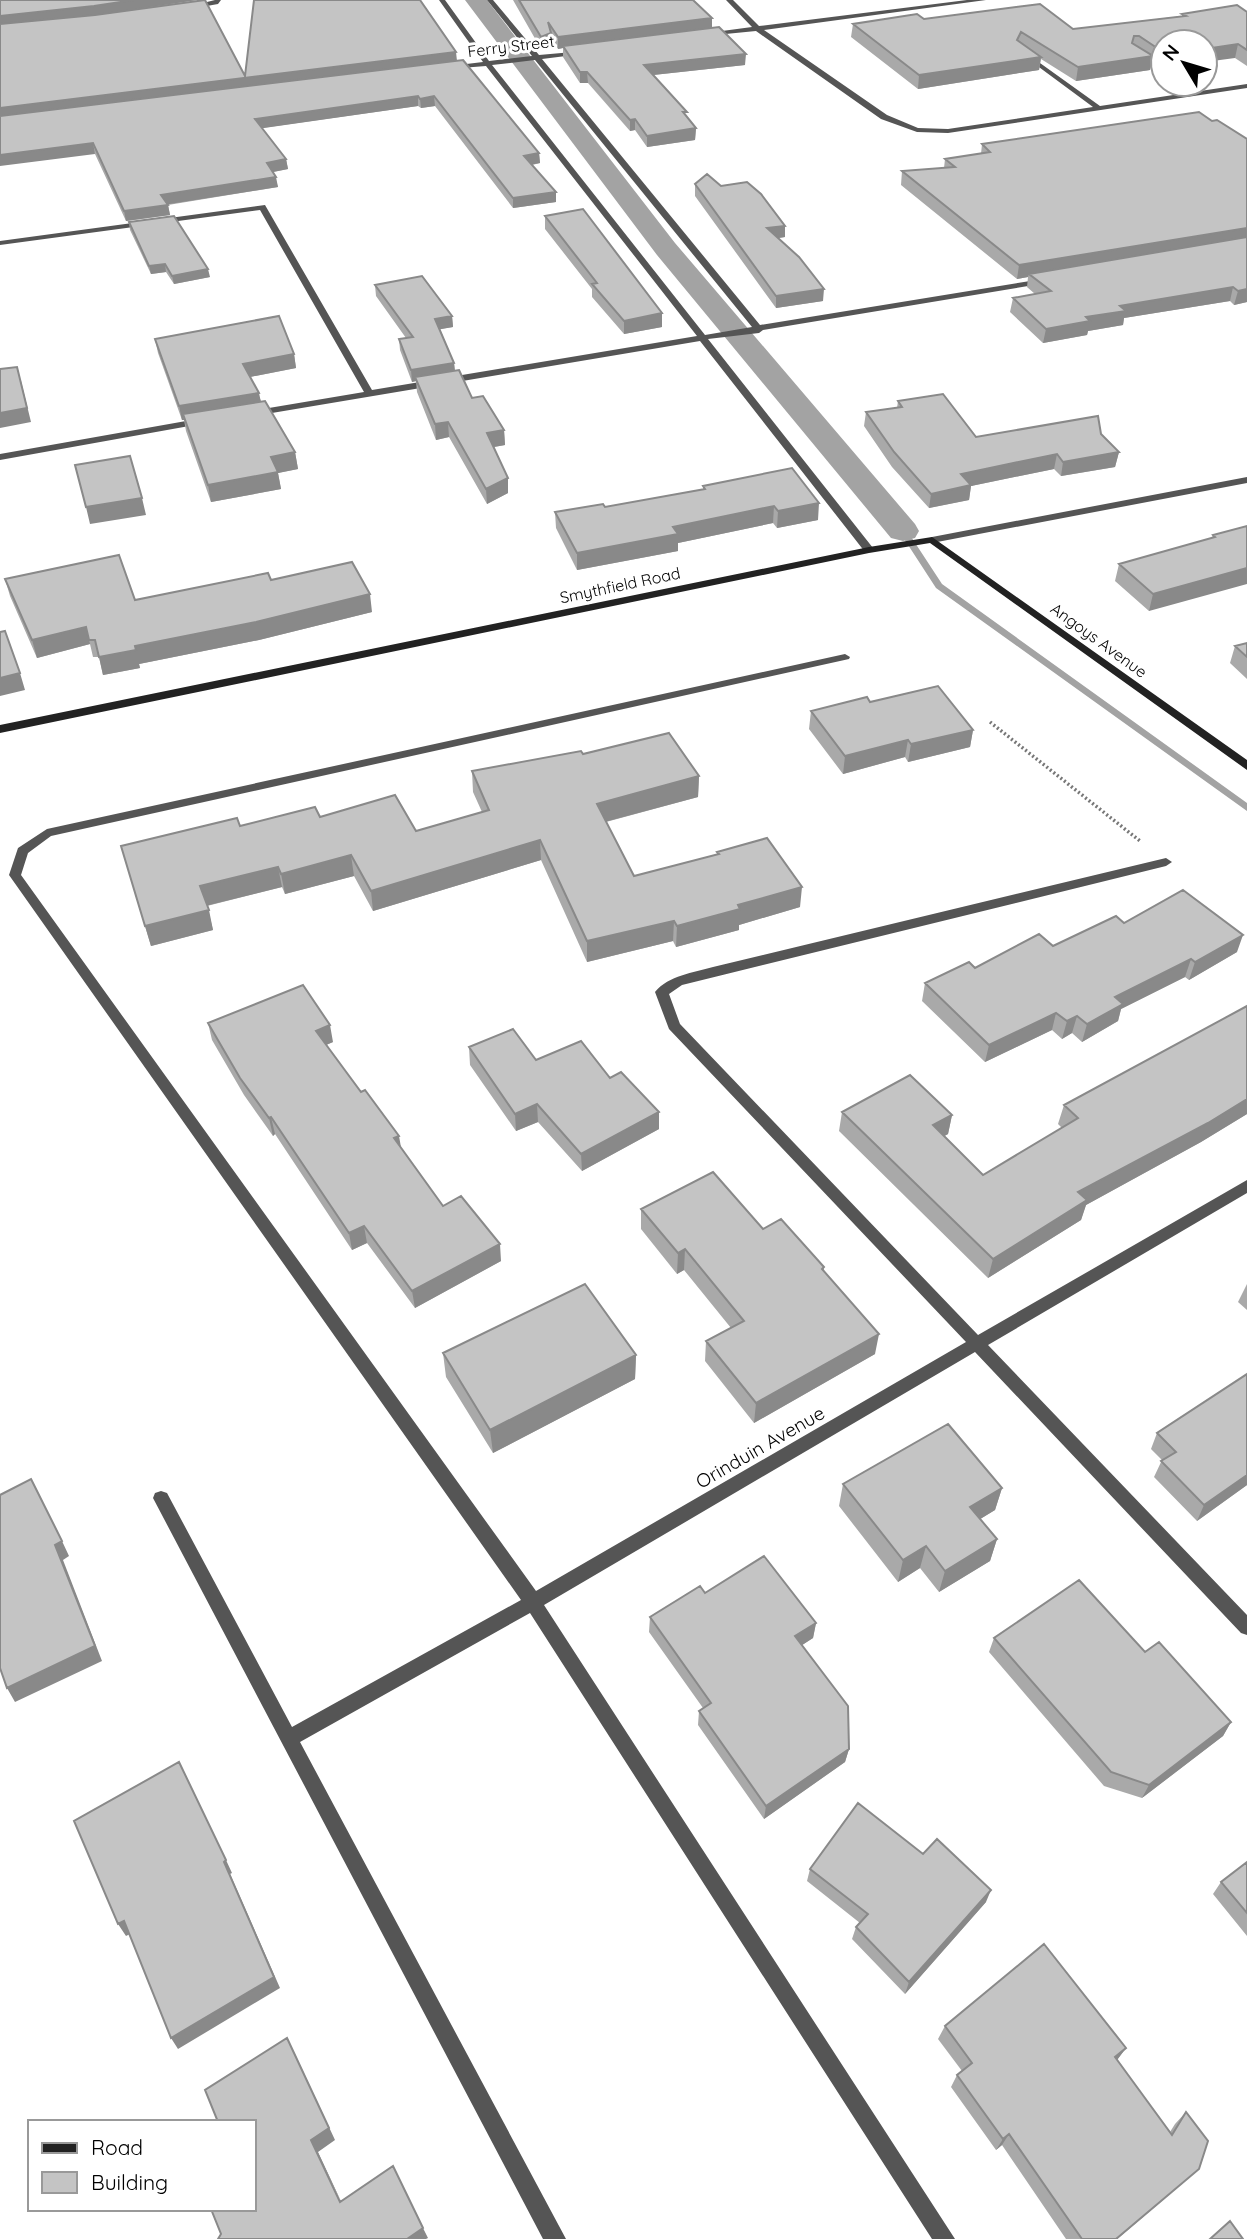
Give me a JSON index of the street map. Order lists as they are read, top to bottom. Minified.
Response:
{"streets":{"street":["Ferry Street","Smythfield Road","Angoys Avenue","Orinduin Avenue"]},"crossings":[["Smythfield Road","Angoys Avenue"]],"legend":["Road","Building"],"north":"top left"}
